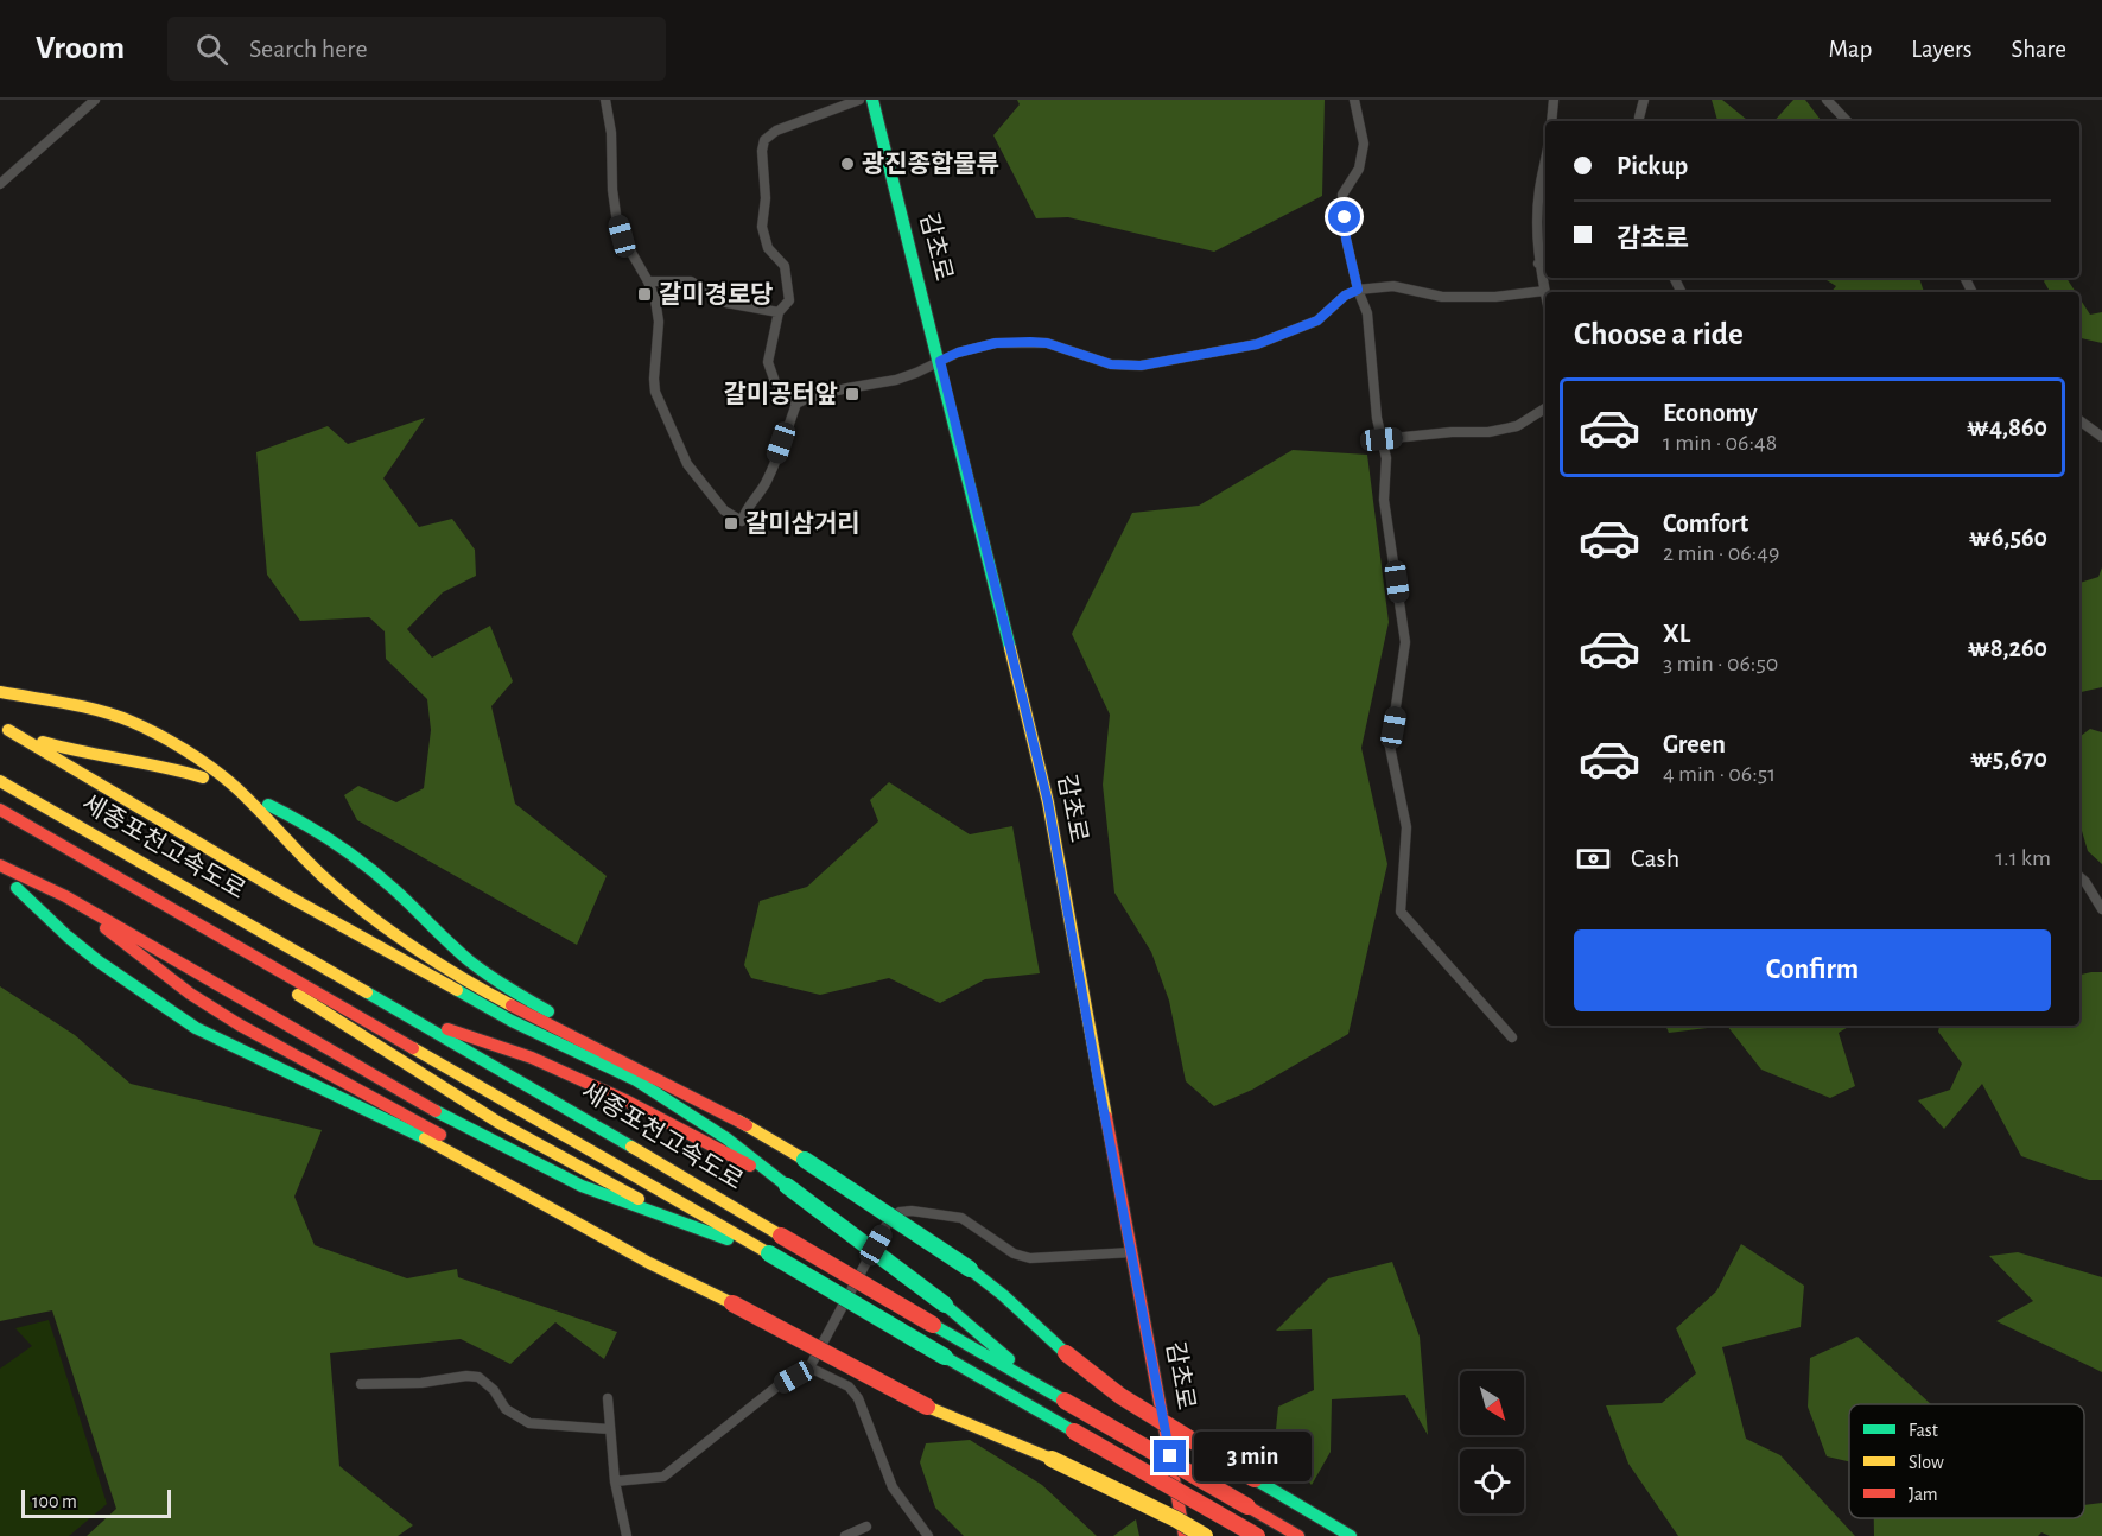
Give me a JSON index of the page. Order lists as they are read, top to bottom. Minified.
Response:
{"streets":{"main road":["감초로","세종포천고속도로"]},"places":{"other":["광진종합물류"],"transit":["갈미경로당","갈미공터앞","갈미삼거리"]},"legend":["Fast","Slow","Jam"],"scale_bar":"100 m","north":"bottom right","page":{"header":"Vroom","search":"Search here","nav":["Map","Layers","Share"],"banner":["Pickup","감초로"],"heading":"Choose a ride","list":[{"name":"Economy","note":"1 min · 06:48","value":"₩4,860"},{"name":"Comfort","note":"2 min · 06:49","value":"₩6,560"},{"name":"XL","note":"3 min · 06:50","value":"₩8,260"},{"name":"Green","note":"4 min · 06:51","value":"₩5,670"}],"pay":["Cash","1.1 km"],"buttons":"Confirm","bubble":"3 min","scale":"100 m"}}
